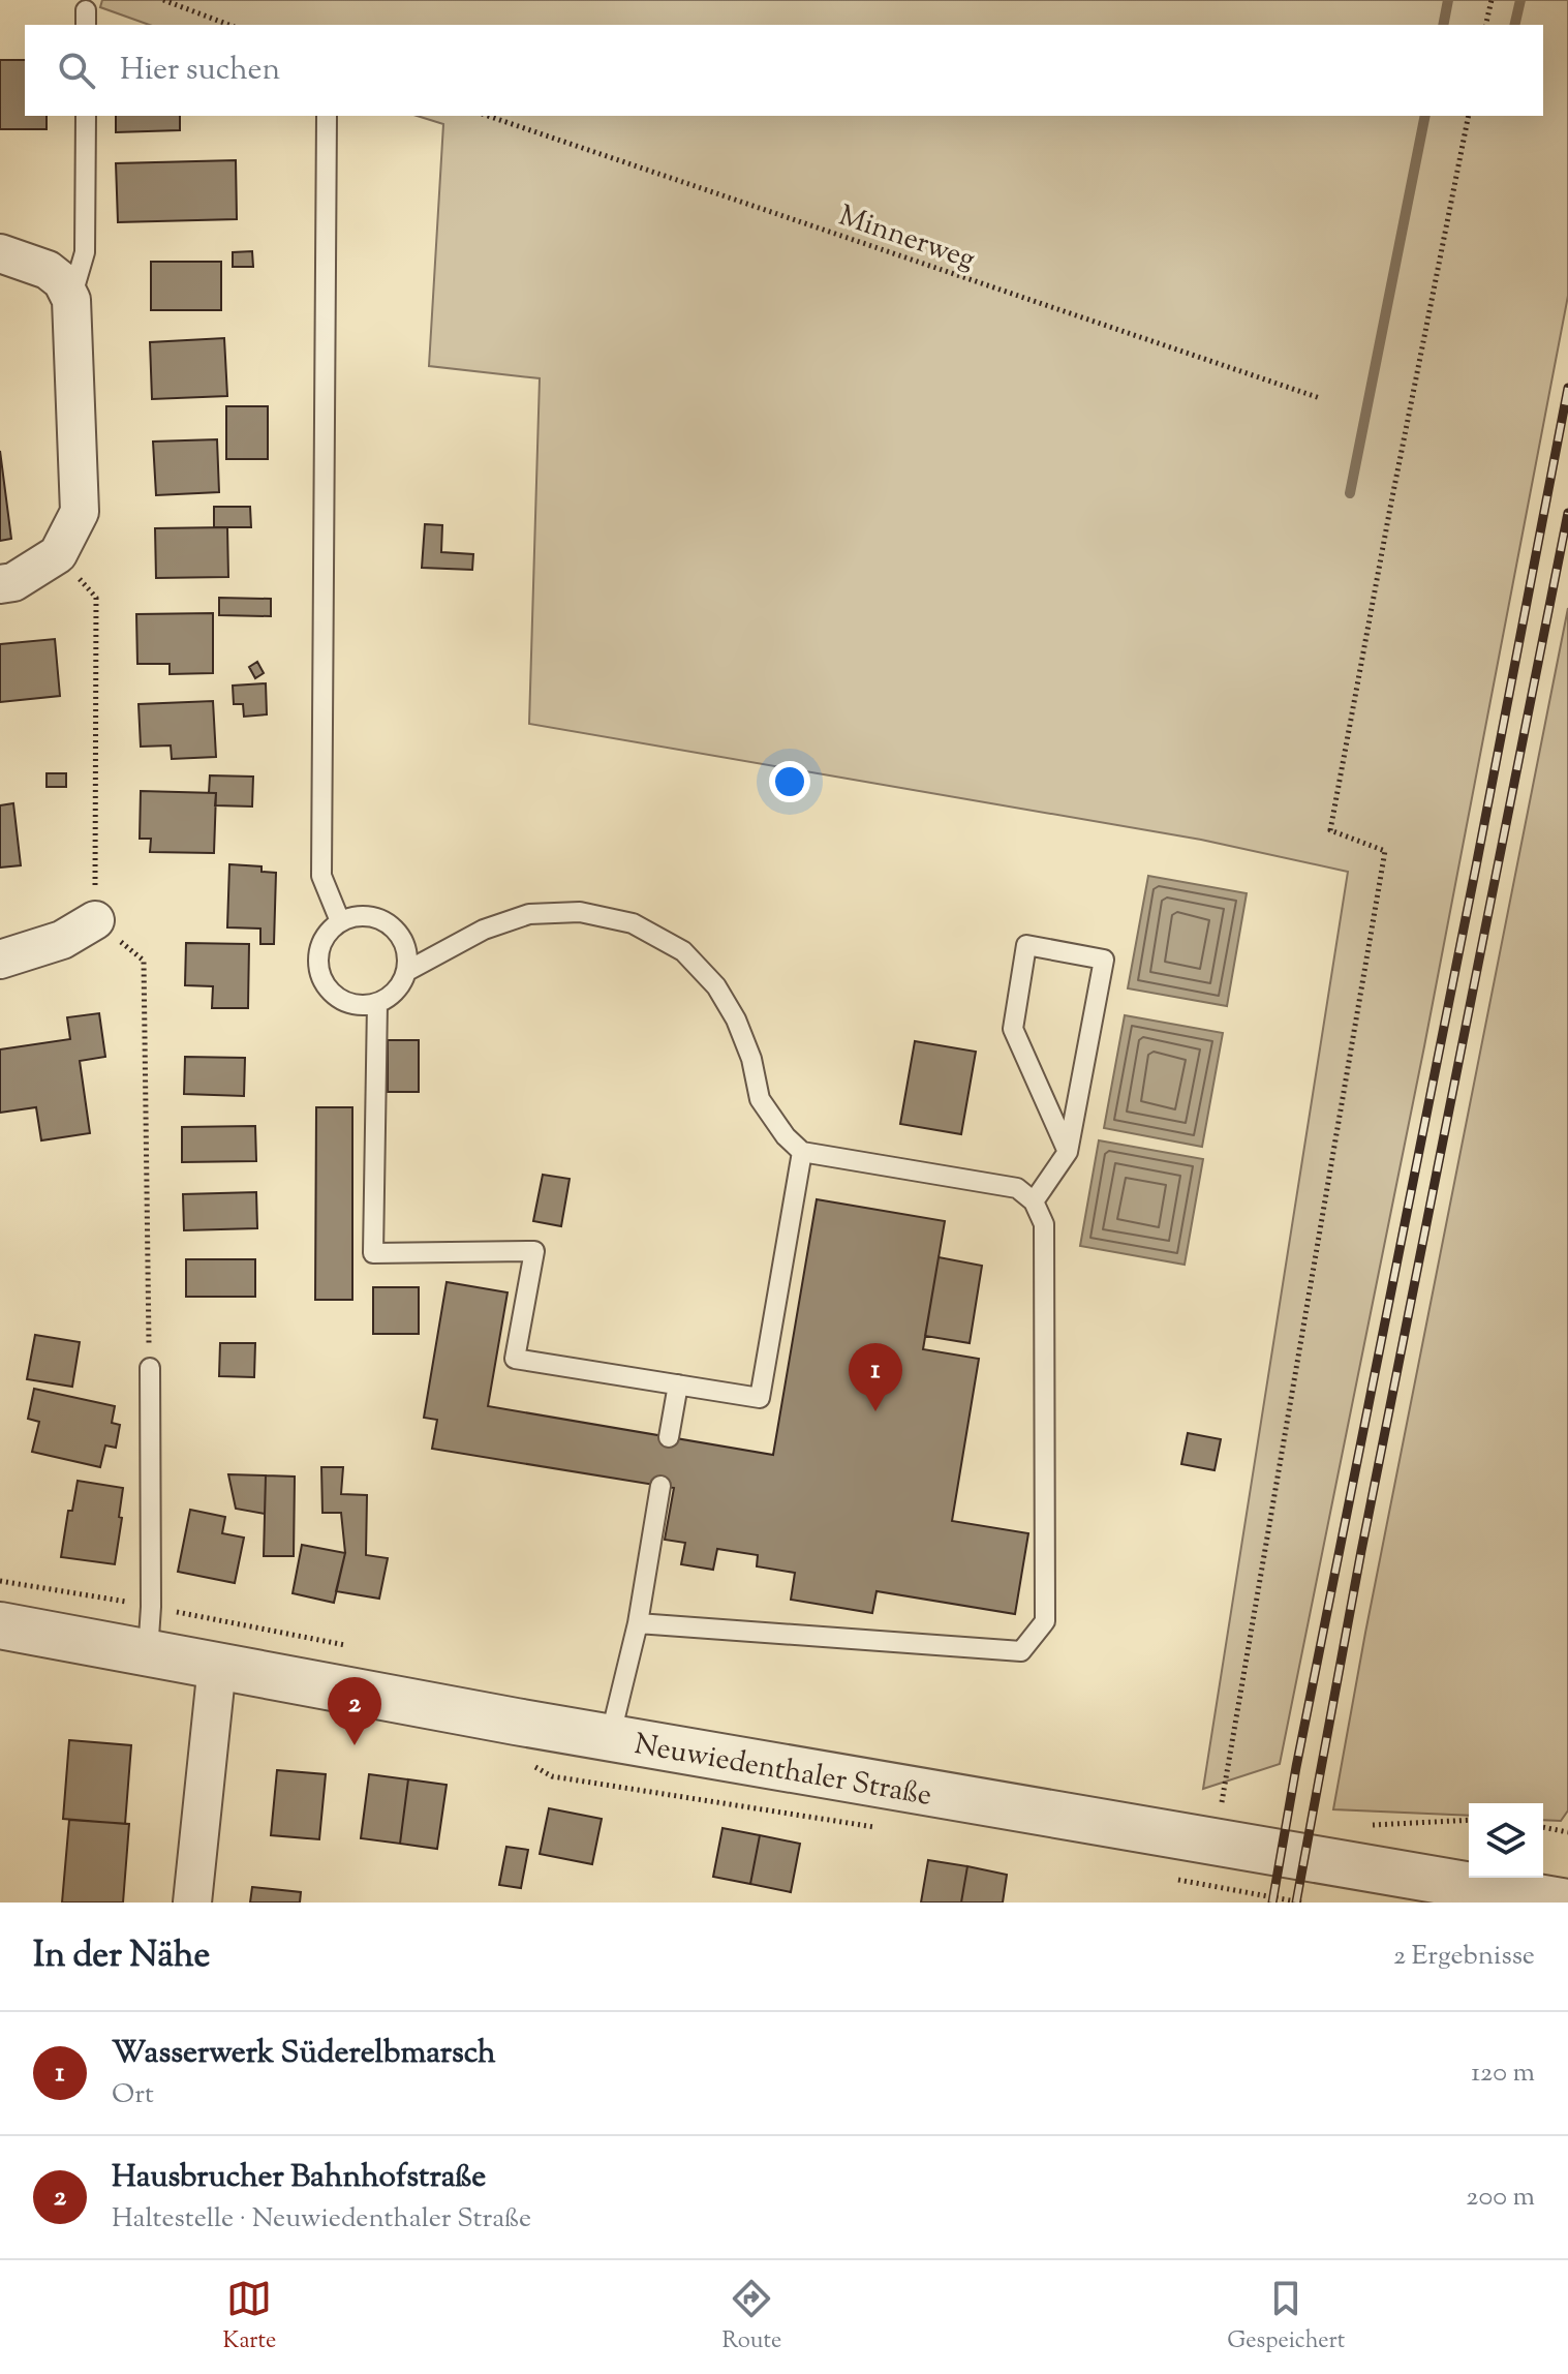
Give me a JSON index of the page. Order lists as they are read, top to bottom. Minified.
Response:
{"streets":{"street":["Neuwiedenthaler Straße"],"path":["Minnerweg"]},"page":{"search":"Hier suchen","pins":["1","2"],"heading":["In der Nähe","2 Ergebnisse"],"list":[{"mark":"1","name":"Wasserwerk Süderelbmarsch","note":"Ort","value":"120 m"},{"mark":"2","name":"Hausbrucher Bahnhofstraße","note":"Haltestelle · Neuwiedenthaler Straße","value":"200 m"}],"nav":["Karte","Route","Gespeichert"]}}
